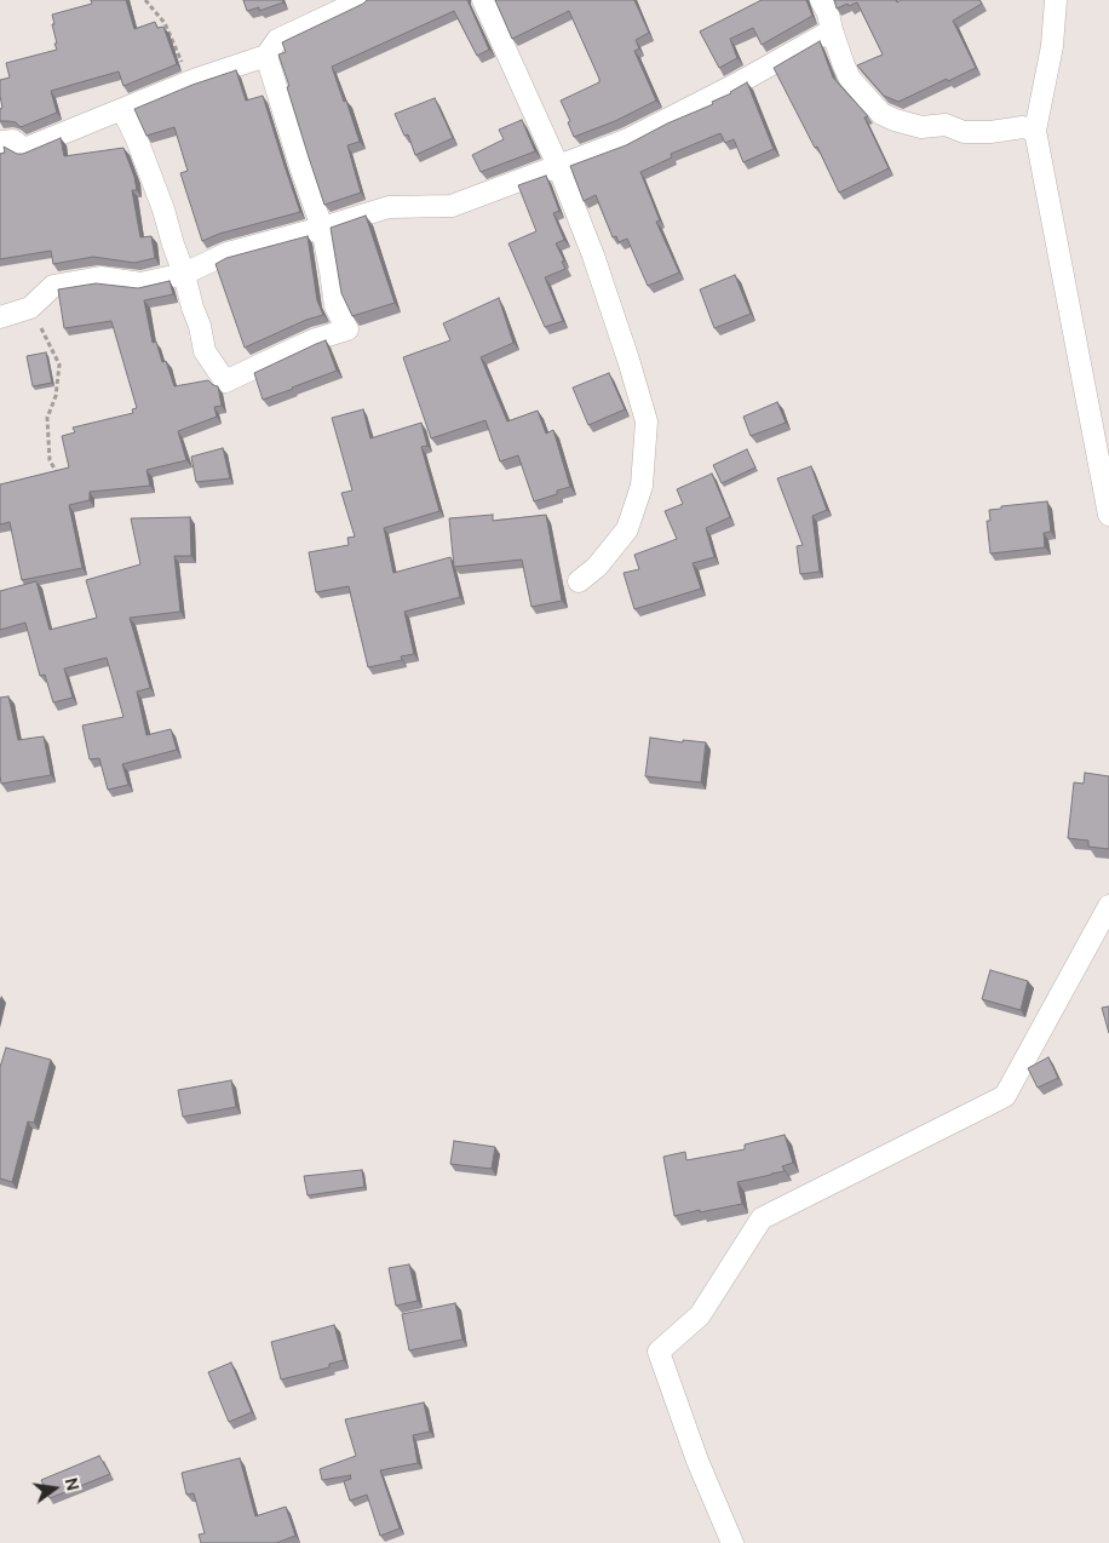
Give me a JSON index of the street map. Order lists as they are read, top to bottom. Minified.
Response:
{"north":"right"}
